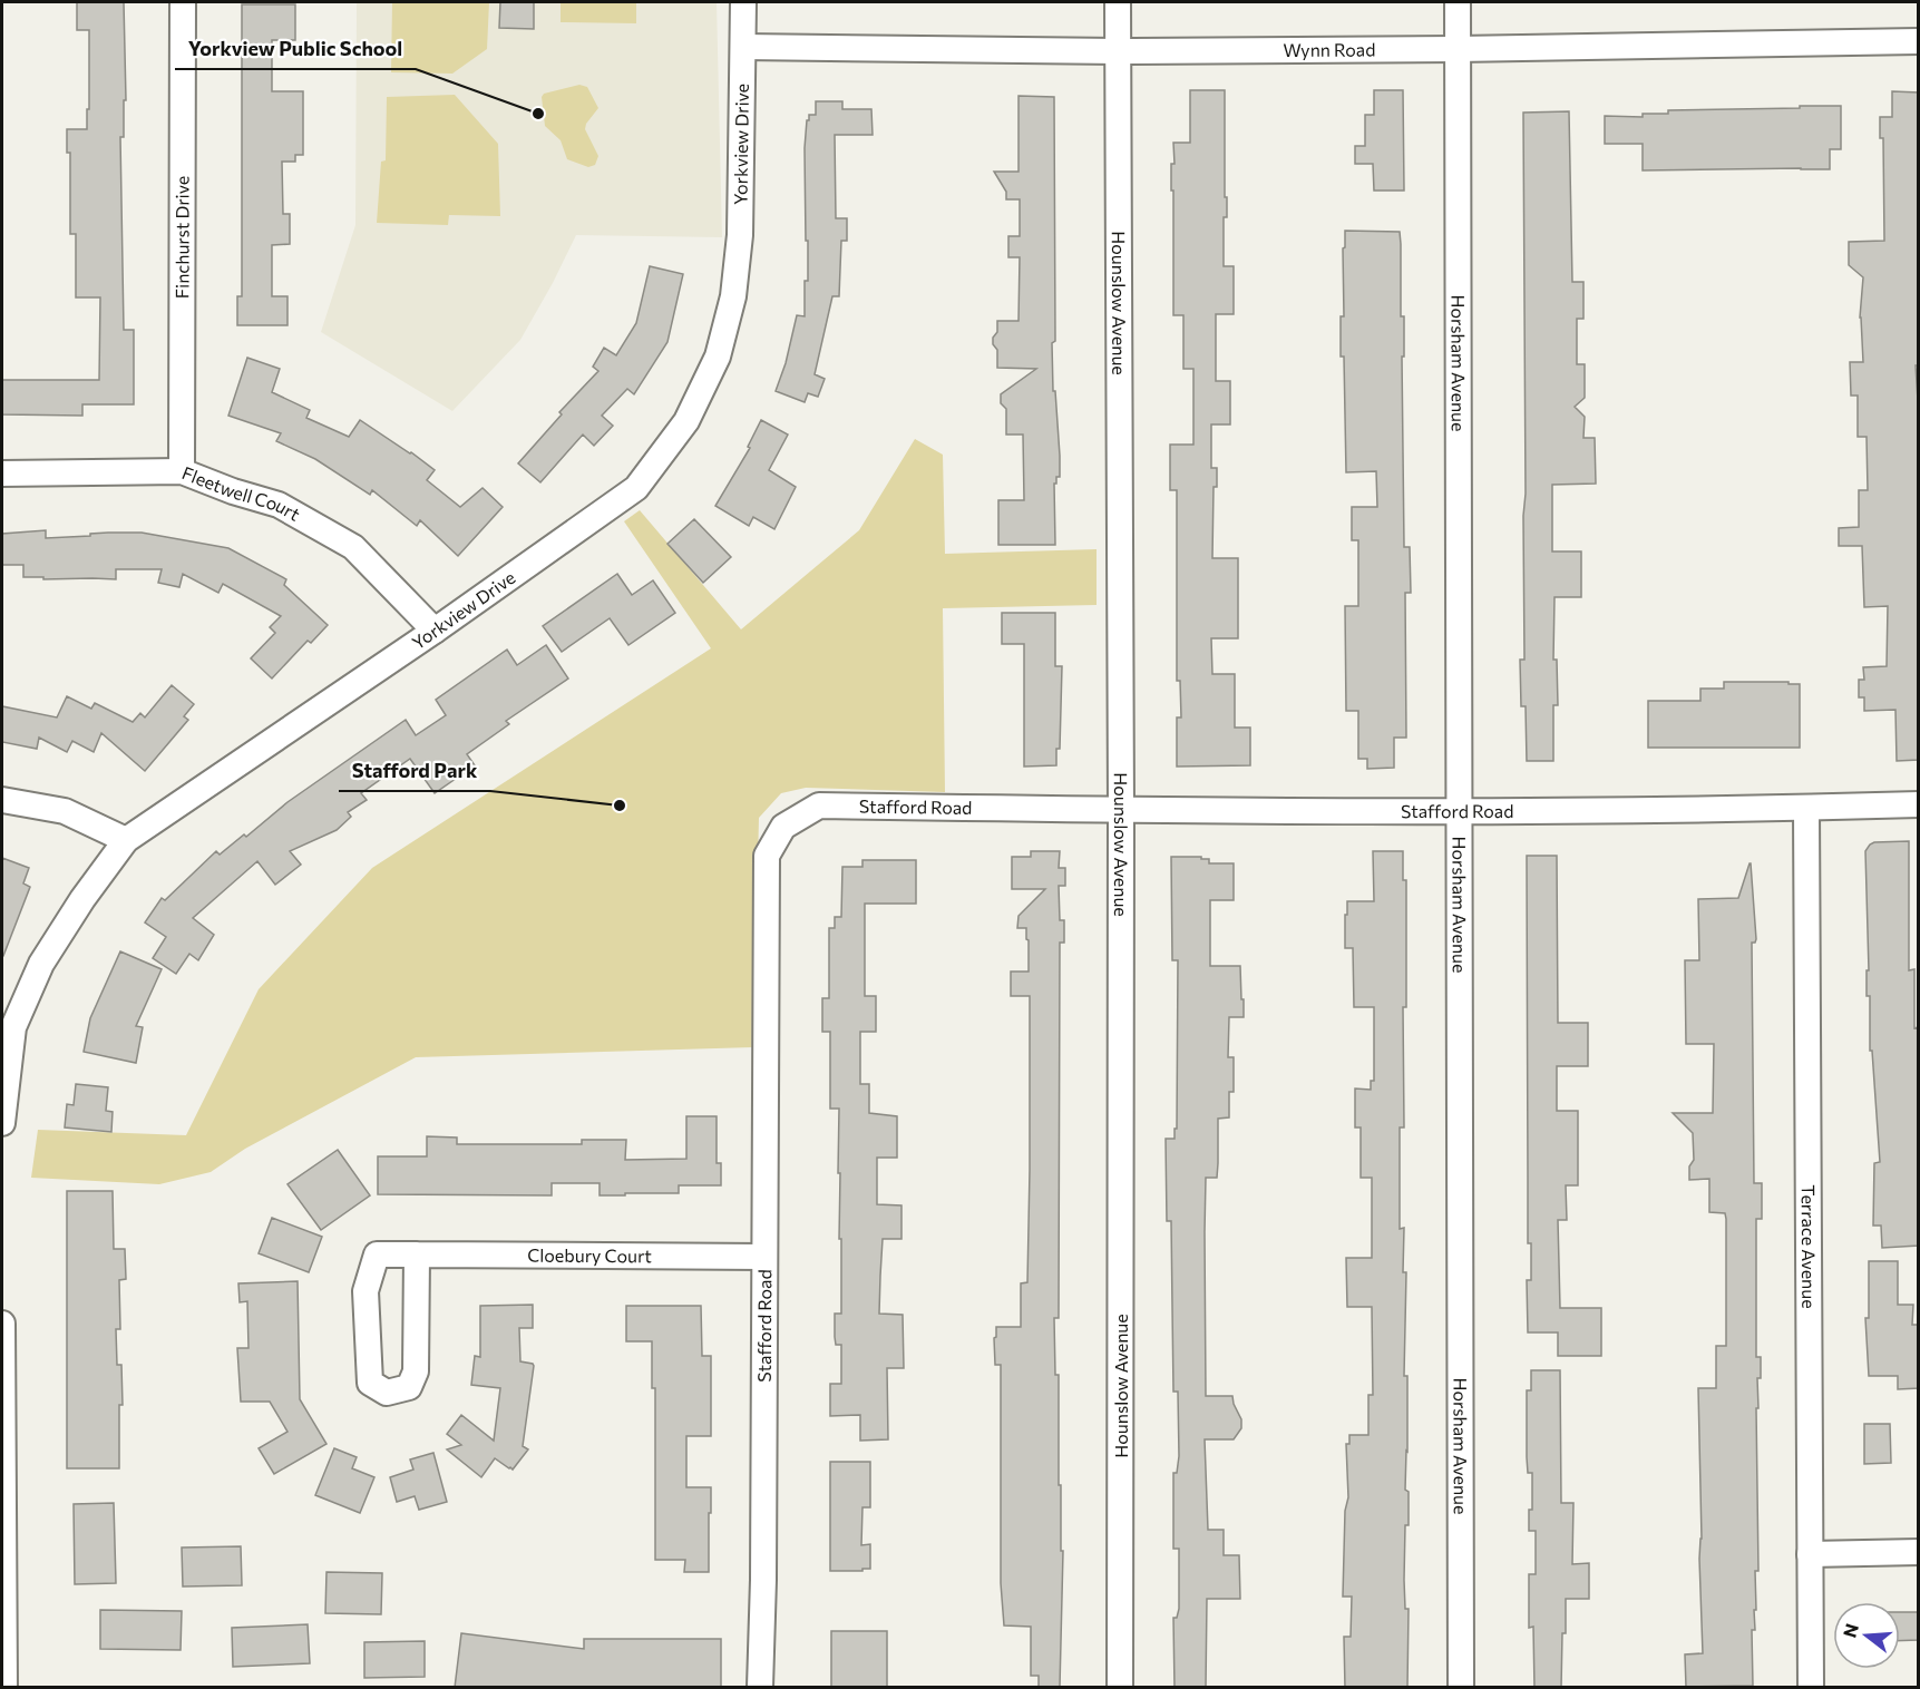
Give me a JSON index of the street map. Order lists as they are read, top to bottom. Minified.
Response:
{"streets":{"street":["Wynn Road","Yorkview Drive","Finchurst Drive","Hounslow Avenue","Horsham Avenue","Fleetwell Court","Stafford Road","Terrace Avenue","Cloebury Court"]},"crossings":[["Wynn Road","Yorkview Drive"],["Wynn Road","Hounslow Avenue"],["Wynn Road","Horsham Avenue"],["Yorkview Drive","Fleetwell Court"],["Finchurst Drive","Fleetwell Court"],["Hounslow Avenue","Stafford Road"],["Horsham Avenue","Stafford Road"],["Stafford Road","Terrace Avenue"],["Stafford Road","Cloebury Court"]],"places":["Yorkview Public School","Stafford Park"],"north":"left"}
